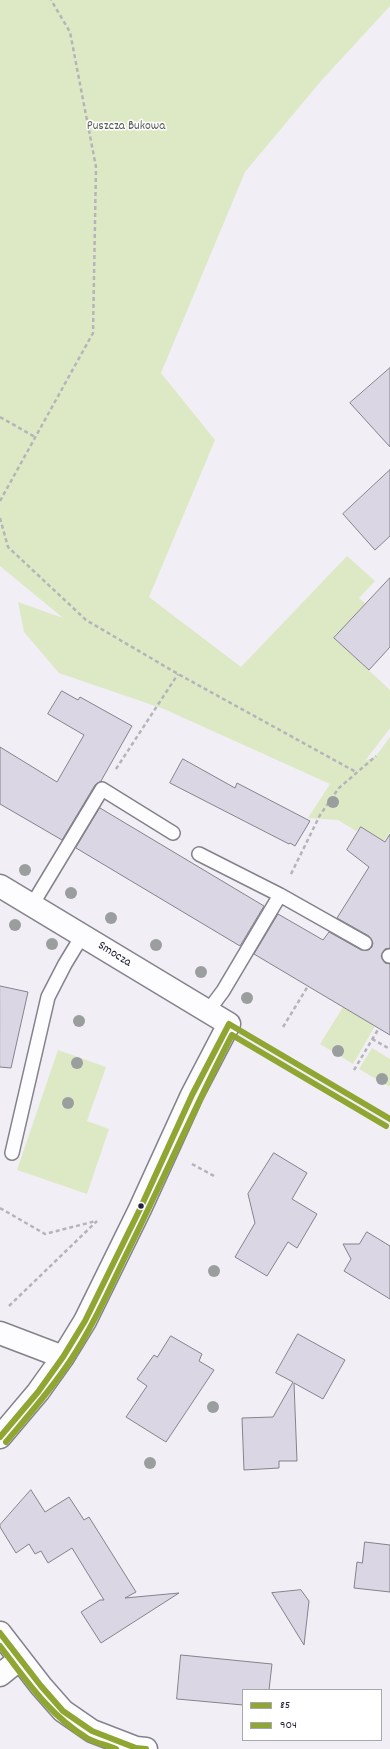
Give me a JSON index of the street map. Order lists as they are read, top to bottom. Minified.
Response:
{"streets":{"street":["Smocza"]},"parks":["Puszcza Bukowa"],"lines":["transit line 85","transit line 904"],"legend":["85","904"]}
